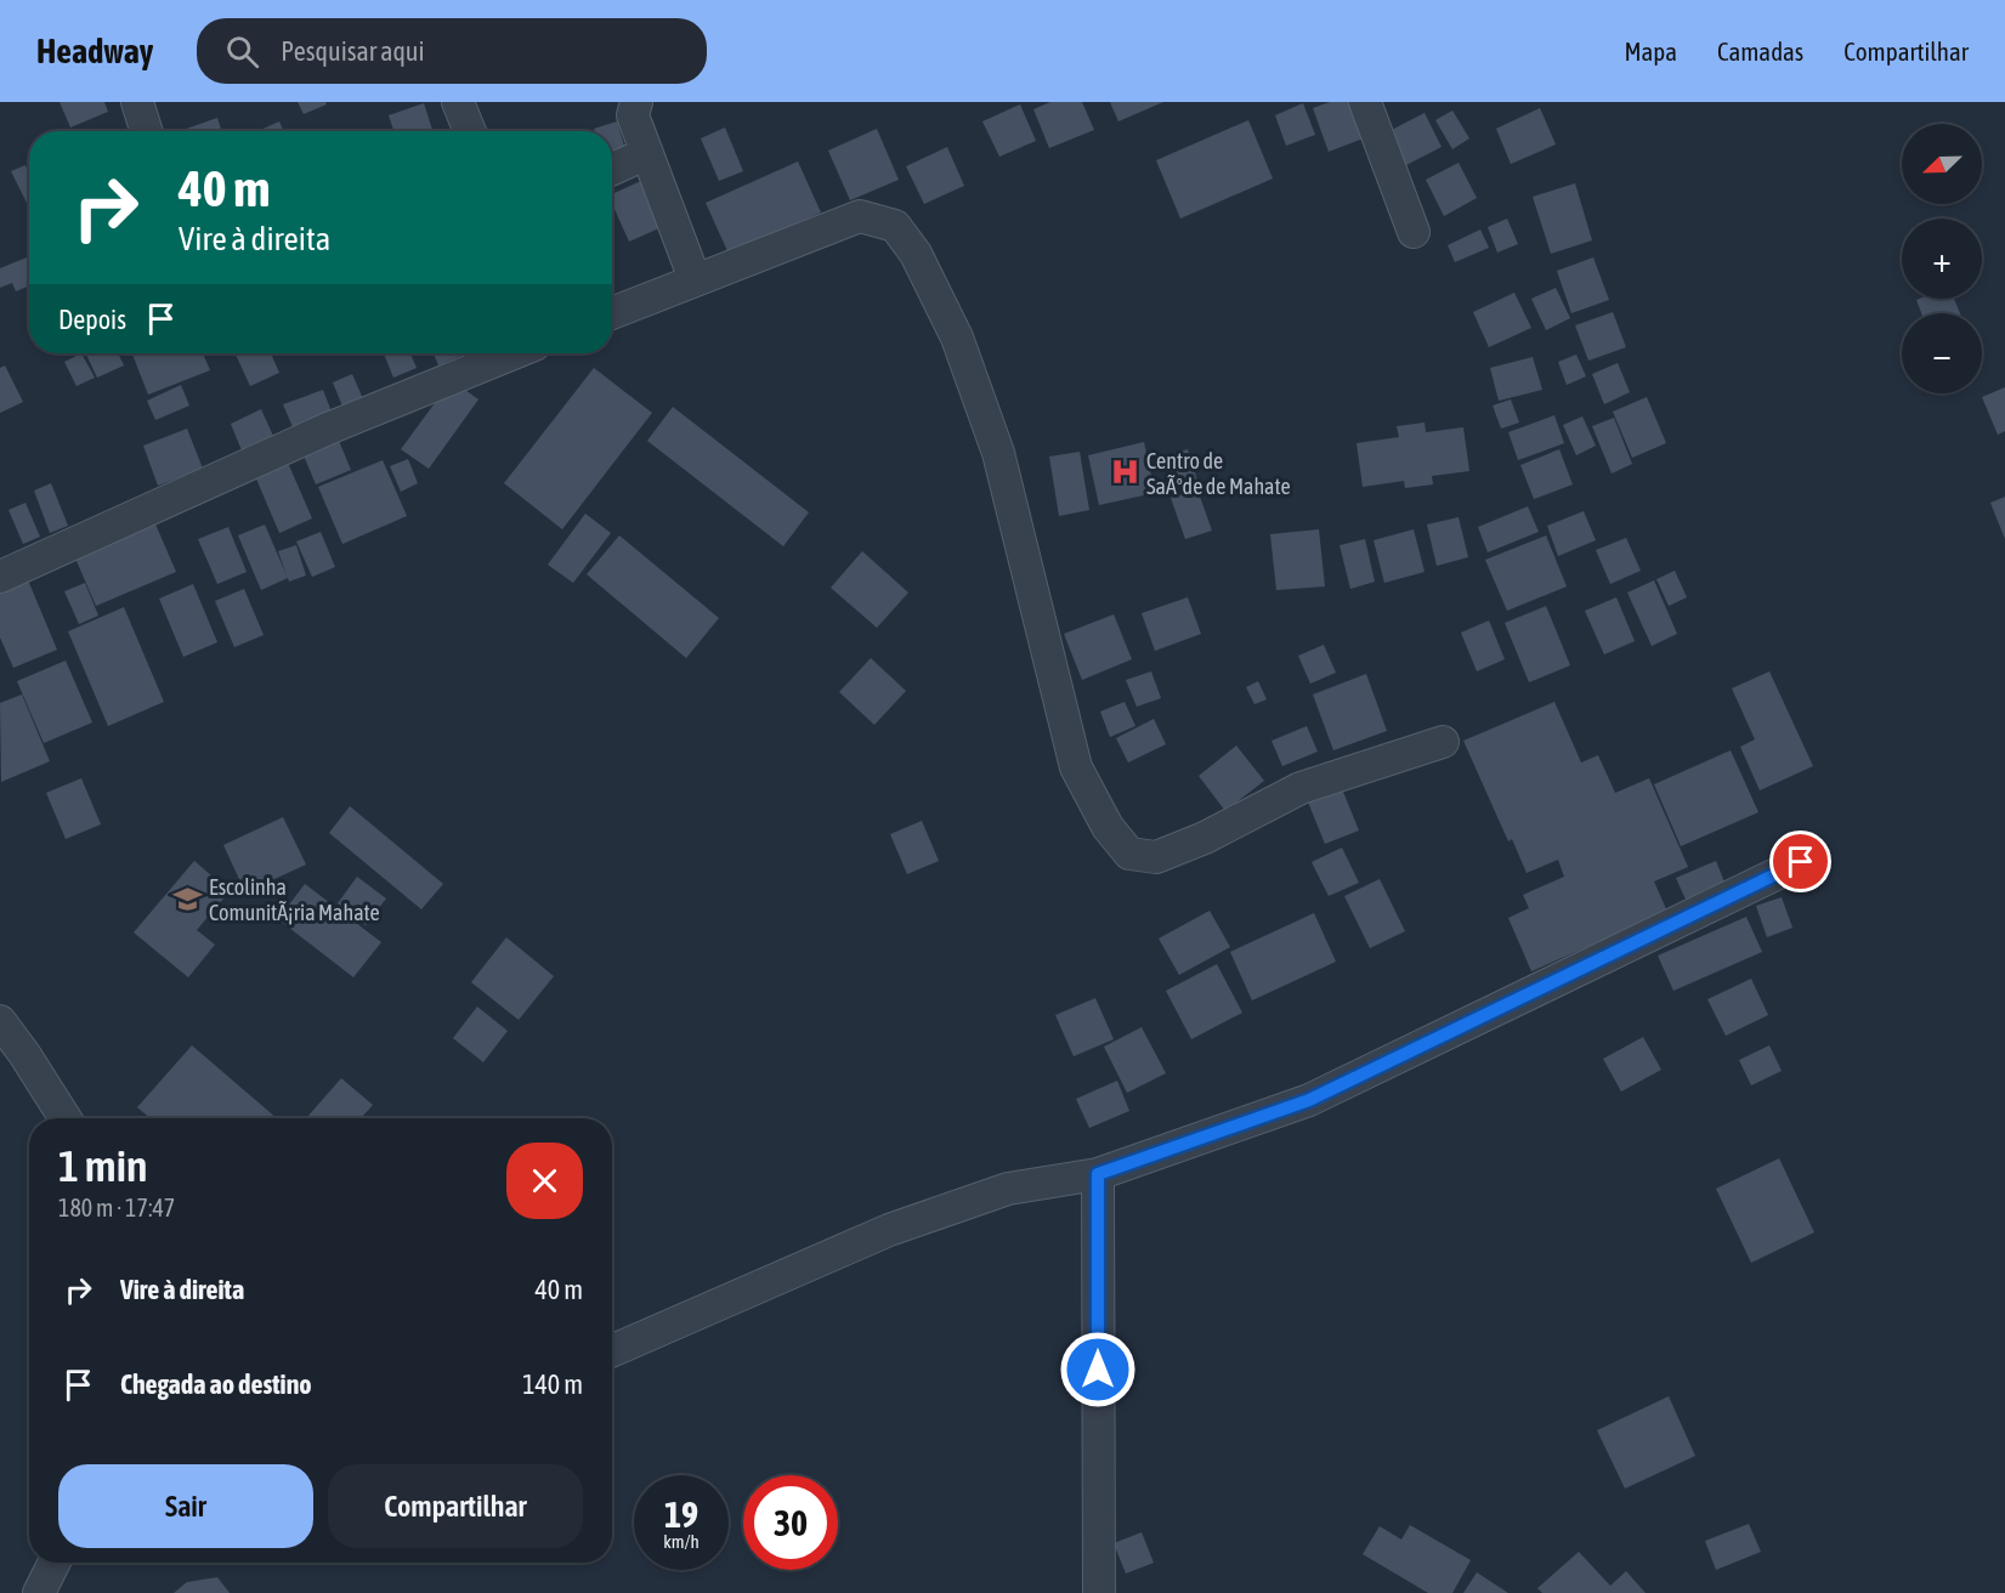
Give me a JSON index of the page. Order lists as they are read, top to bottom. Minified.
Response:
{"places":{"hospital":["Centro de SaÃºde de Mahate"],"school or university":["Escolinha ComunitÃ¡ria Mahate"]},"north":"bottom left","page":{"header":"Headway","search":"Pesquisar aqui","nav":["Mapa","Camadas","Compartilhar"],"map_buttons":["+","−"],"turn":["40 m","Vire à direita"],"then":"Depois","heading":["1 min","180 m · 17:47"],"list":[{"name":"Vire à direita","value":"40 m"},{"name":"Chegada ao destino","value":"140 m"}],"buttons":["Sair","Compartilhar"],"speed":"19 km/h","limit":"30"}}
